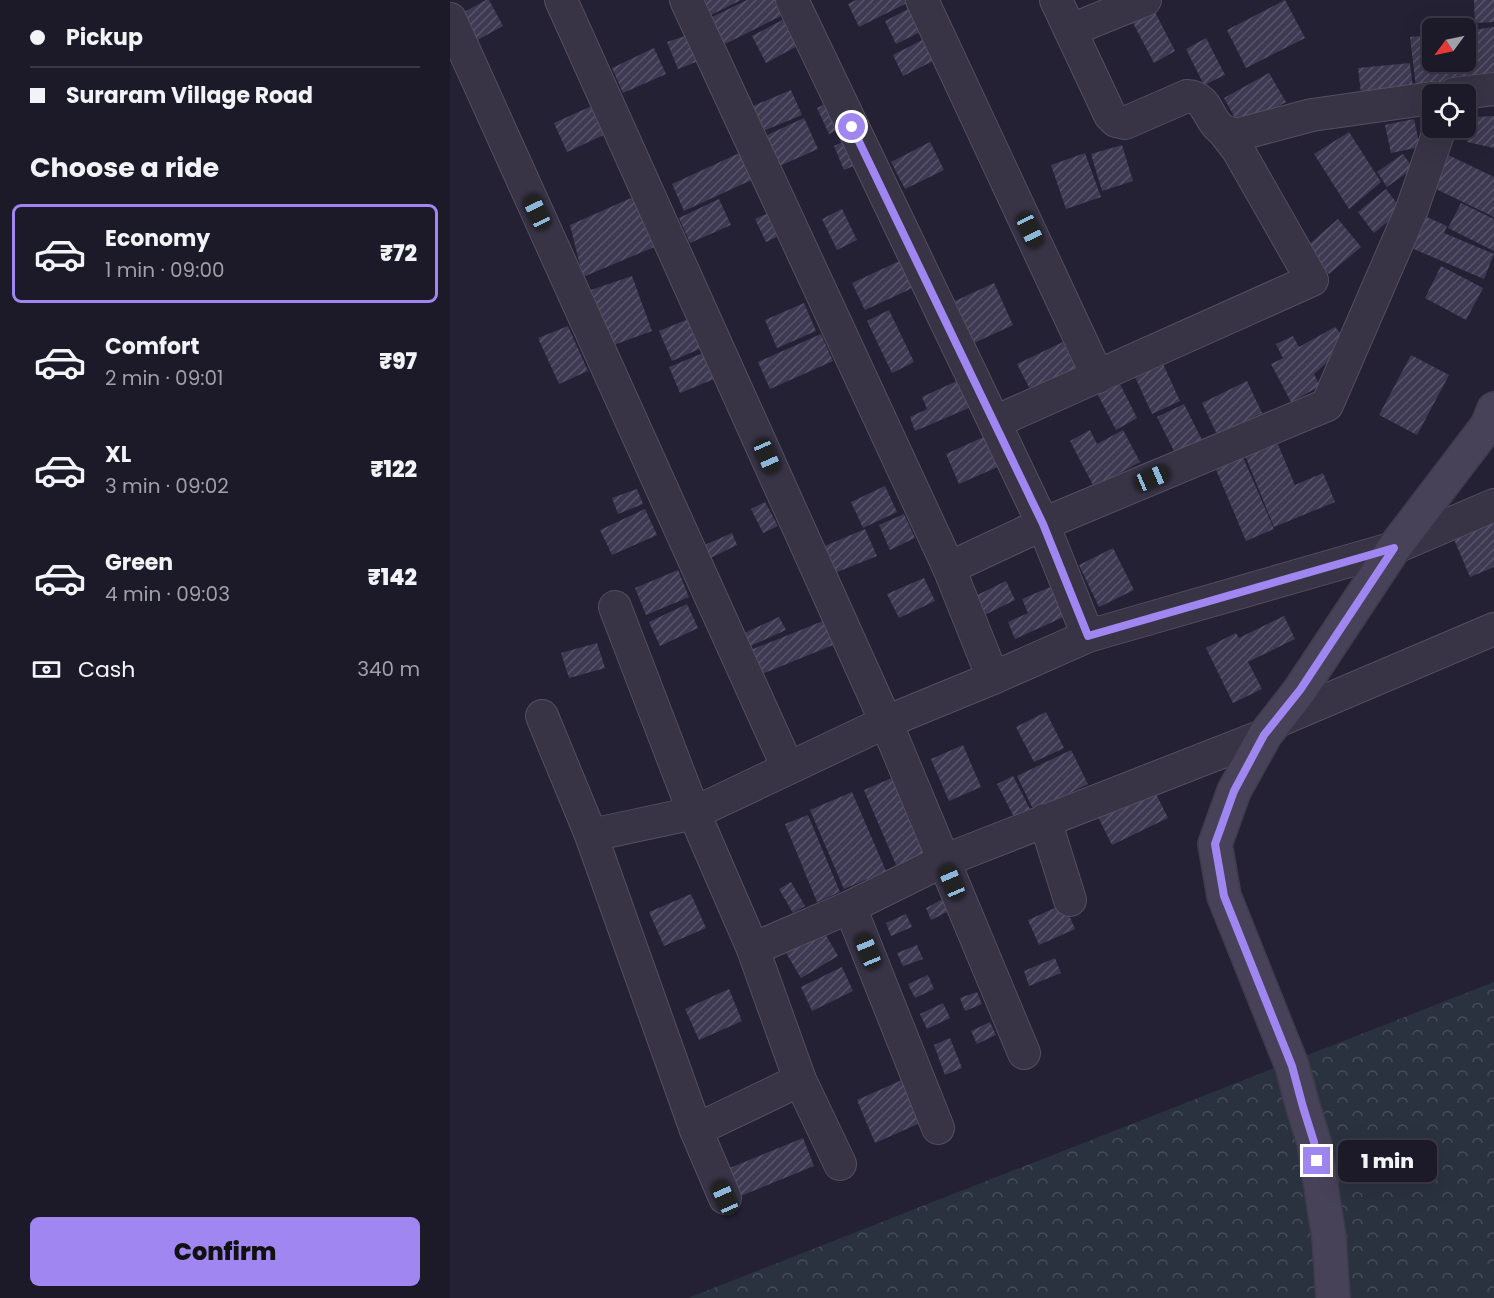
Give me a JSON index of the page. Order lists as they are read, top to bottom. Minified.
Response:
{"north":"bottom left","page":{"banner":["Pickup","Suraram Village Road"],"heading":"Choose a ride","list":[{"name":"Economy","note":"1 min · 09:00","value":"₹72"},{"name":"Comfort","note":"2 min · 09:01","value":"₹97"},{"name":"XL","note":"3 min · 09:02","value":"₹122"},{"name":"Green","note":"4 min · 09:03","value":"₹142"}],"pay":["Cash","340 m"],"bubble":"1 min","buttons":"Confirm"}}
